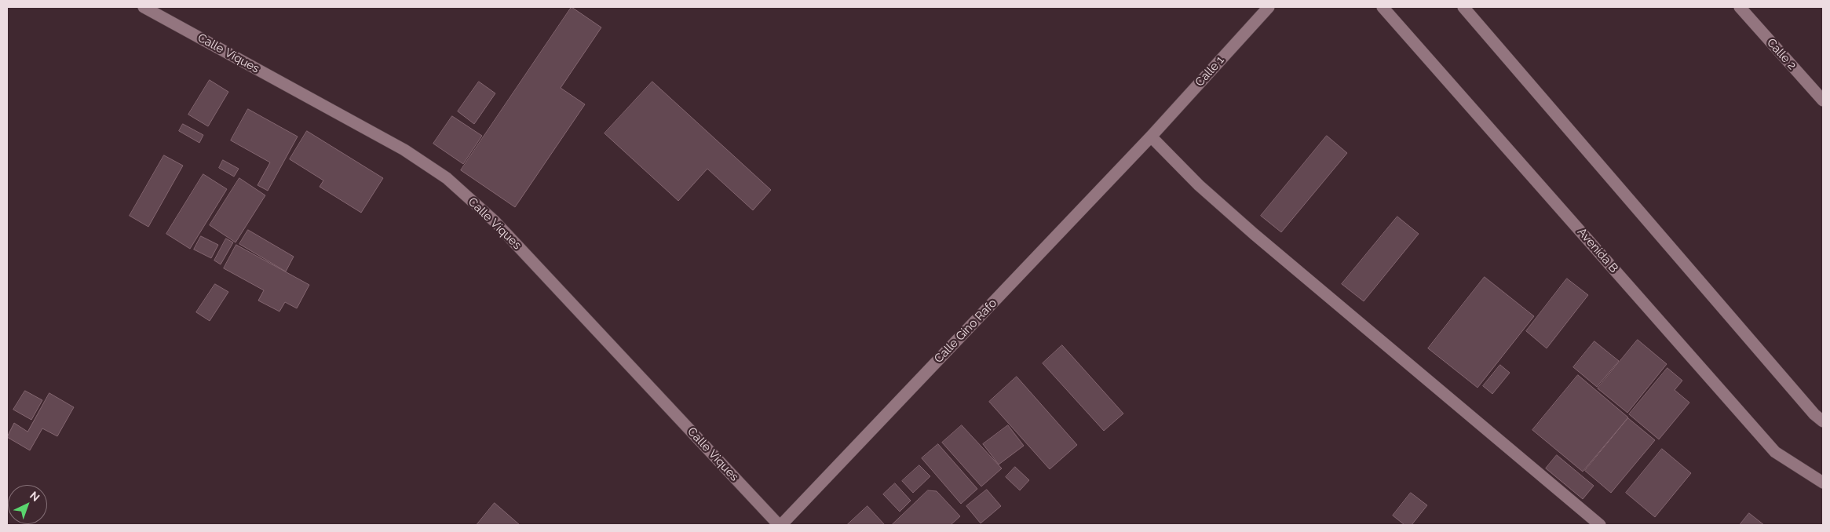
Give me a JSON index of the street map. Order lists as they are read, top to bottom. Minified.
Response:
{"streets":{"street":["Calle Viques","Calle 2","Calle 1","Avenida B","Calle Gino Rafo"]},"crossings":[["Calle Viques","Calle Gino Rafo"],["Calle 1","Calle Gino Rafo"]],"north":"top right"}
